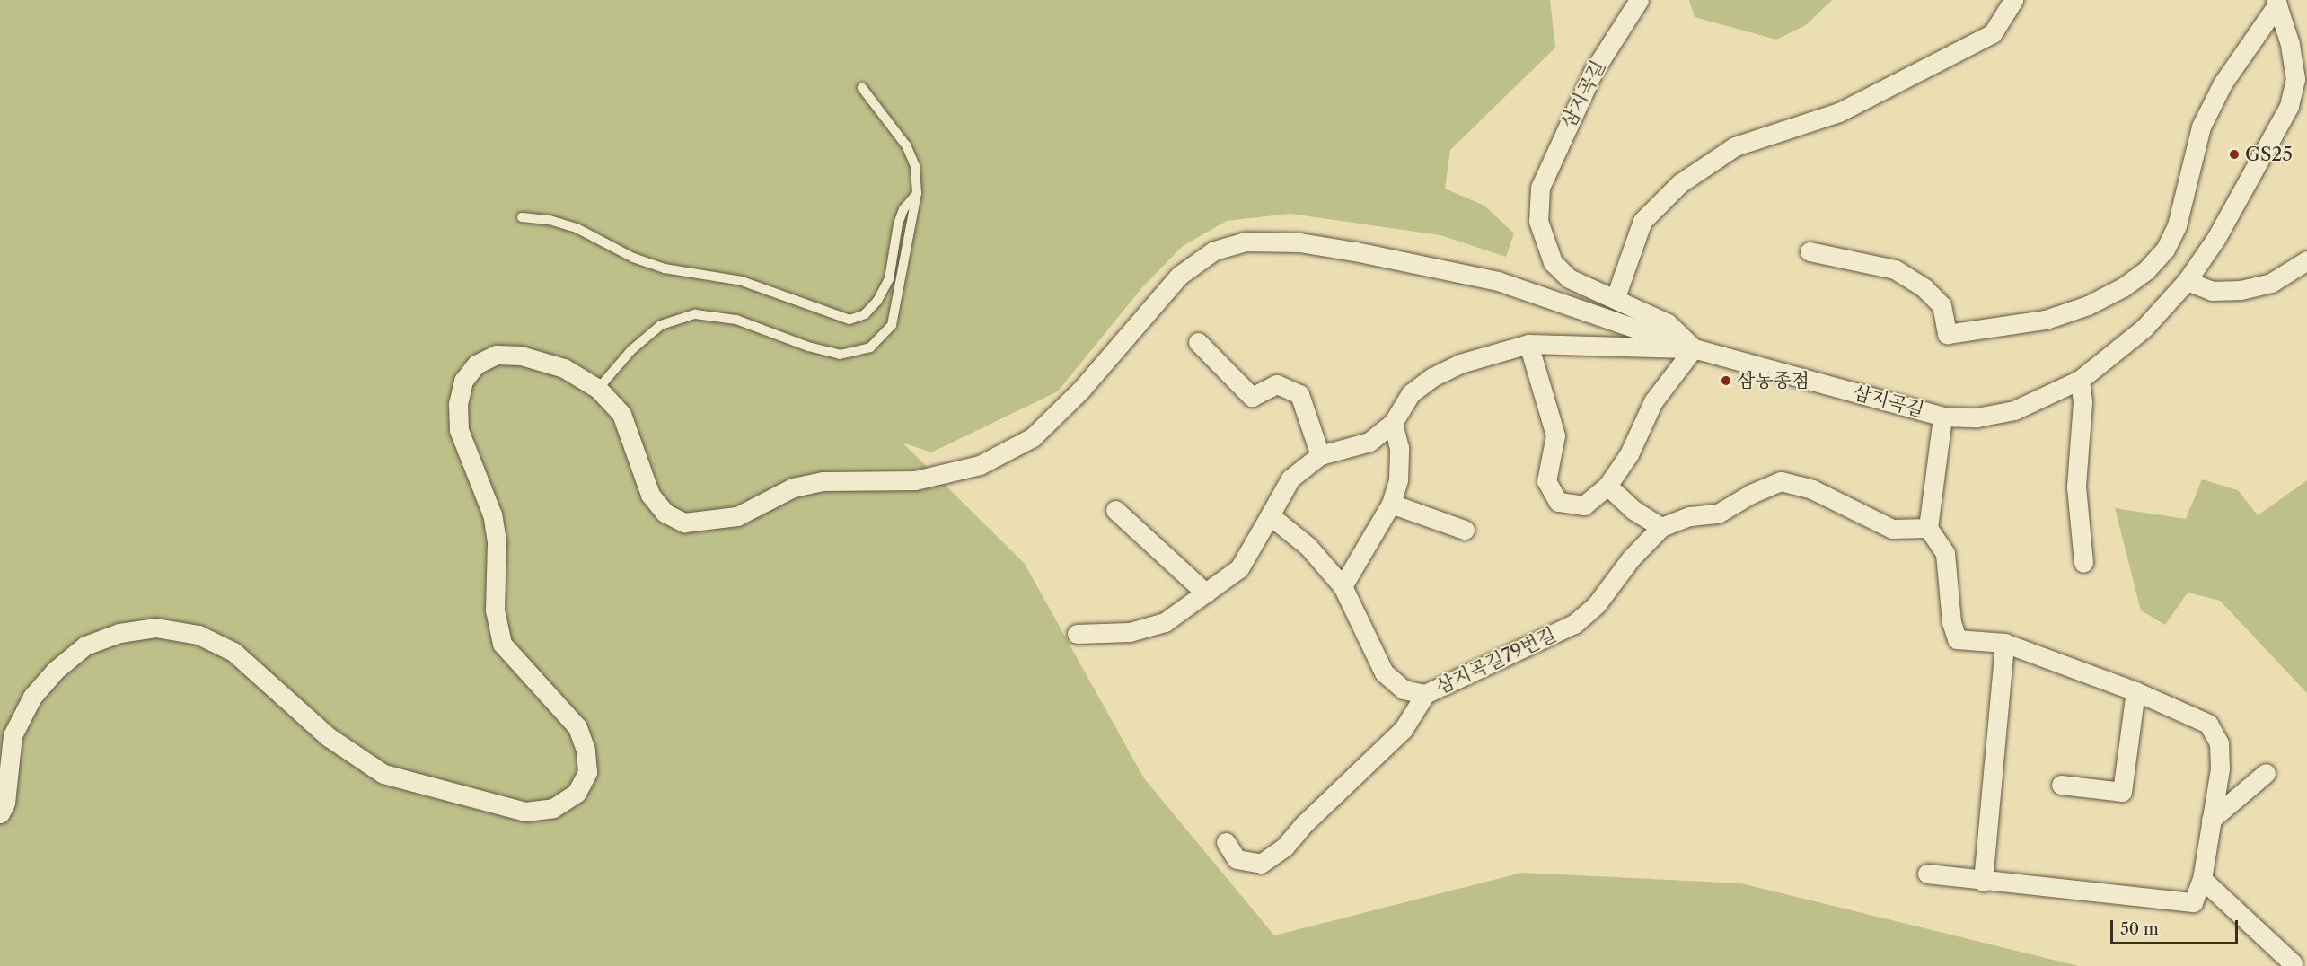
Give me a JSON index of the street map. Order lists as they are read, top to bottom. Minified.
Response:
{"streets":{"street":["삼지곡길","삼지곡길79번길"]},"places":["GS25","삼동종점"],"scale_bar":"50 m"}
